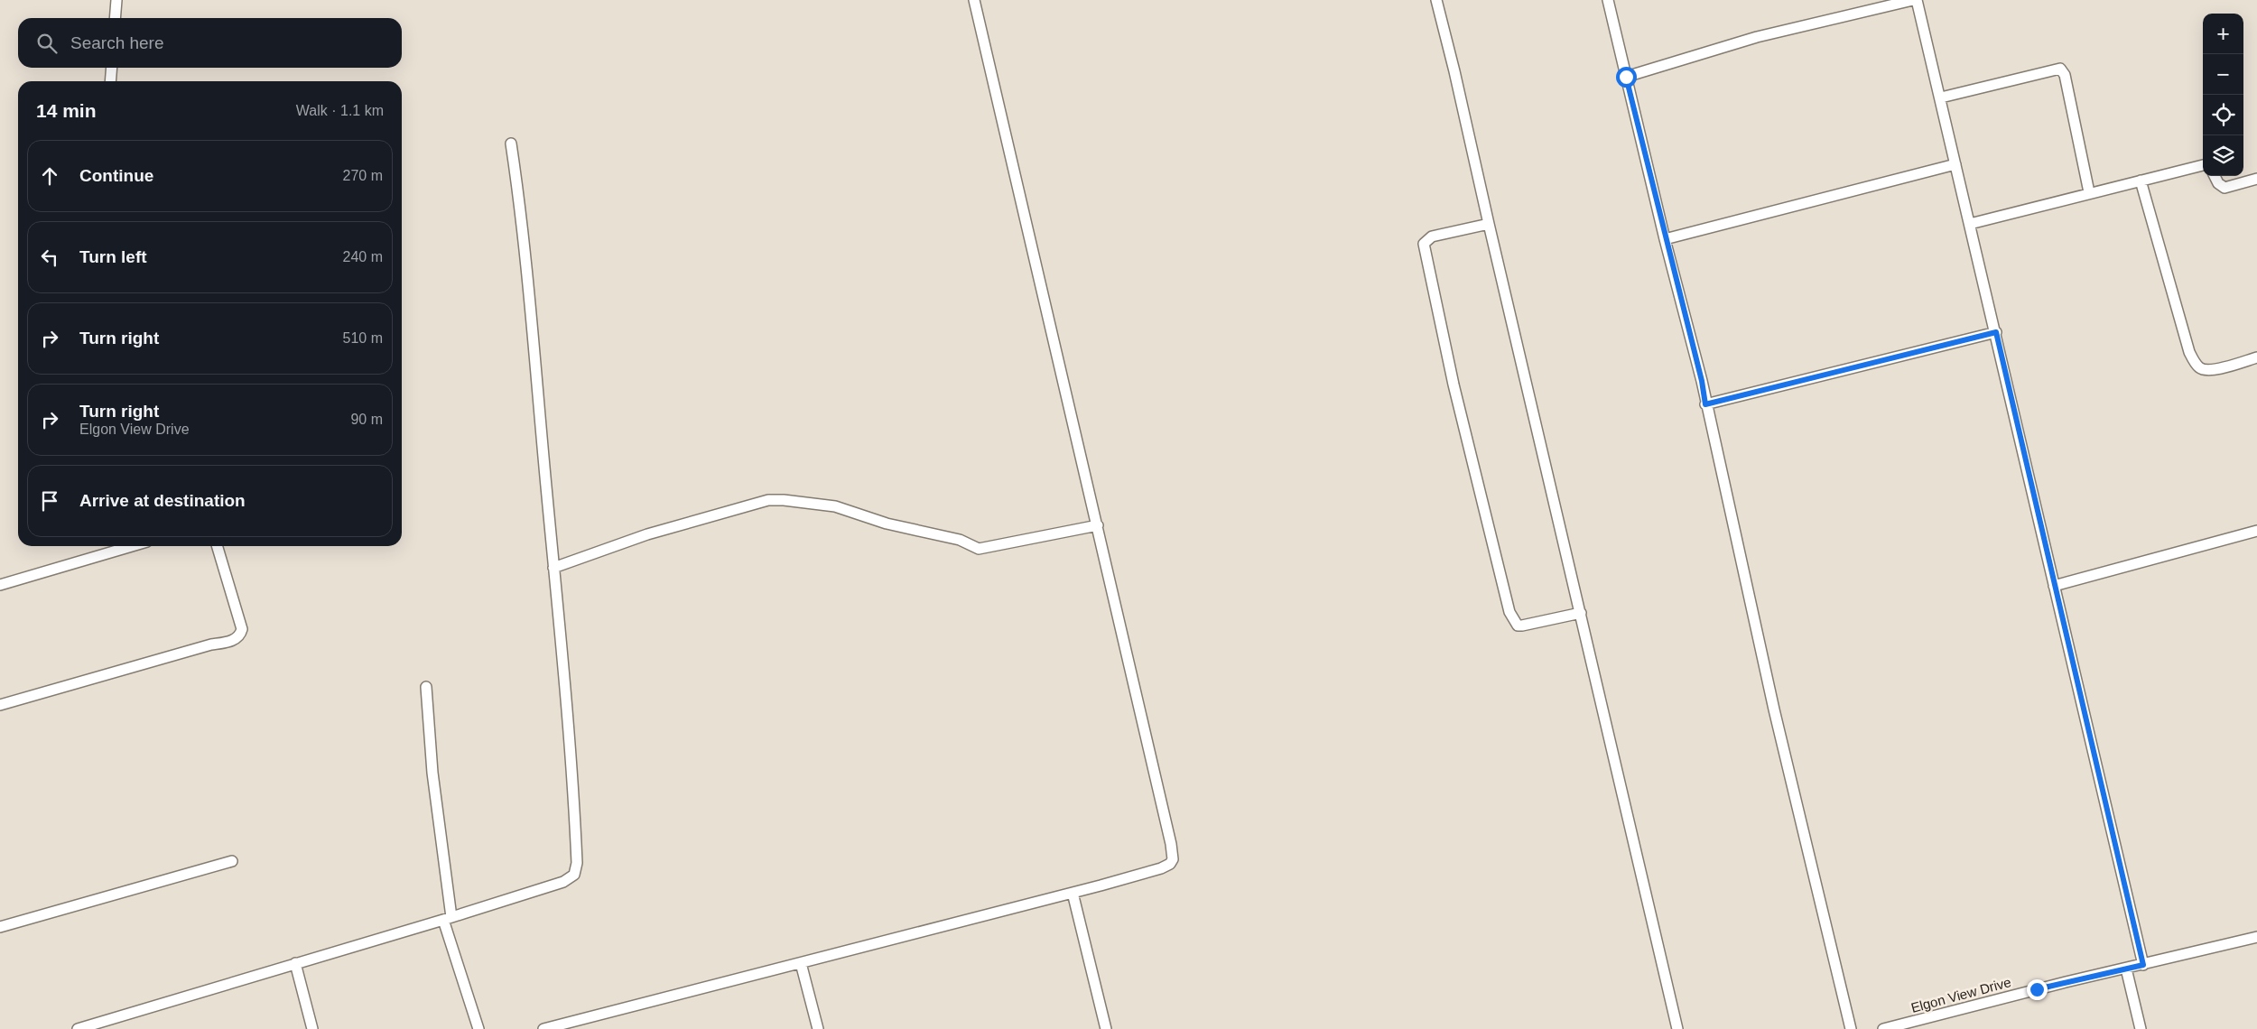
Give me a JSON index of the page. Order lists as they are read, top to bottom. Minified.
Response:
{"streets":{"street":["Elgon View Drive"]},"page":{"map_buttons":["+","−"],"search":"Search here","heading":["14 min","Walk · 1.1 km"],"list":[["Continue","270 m"],["Turn left","240 m"],["Turn right","510 m"],["Turn right","Elgon View Drive","90 m"],"Arrive at destination"]}}
